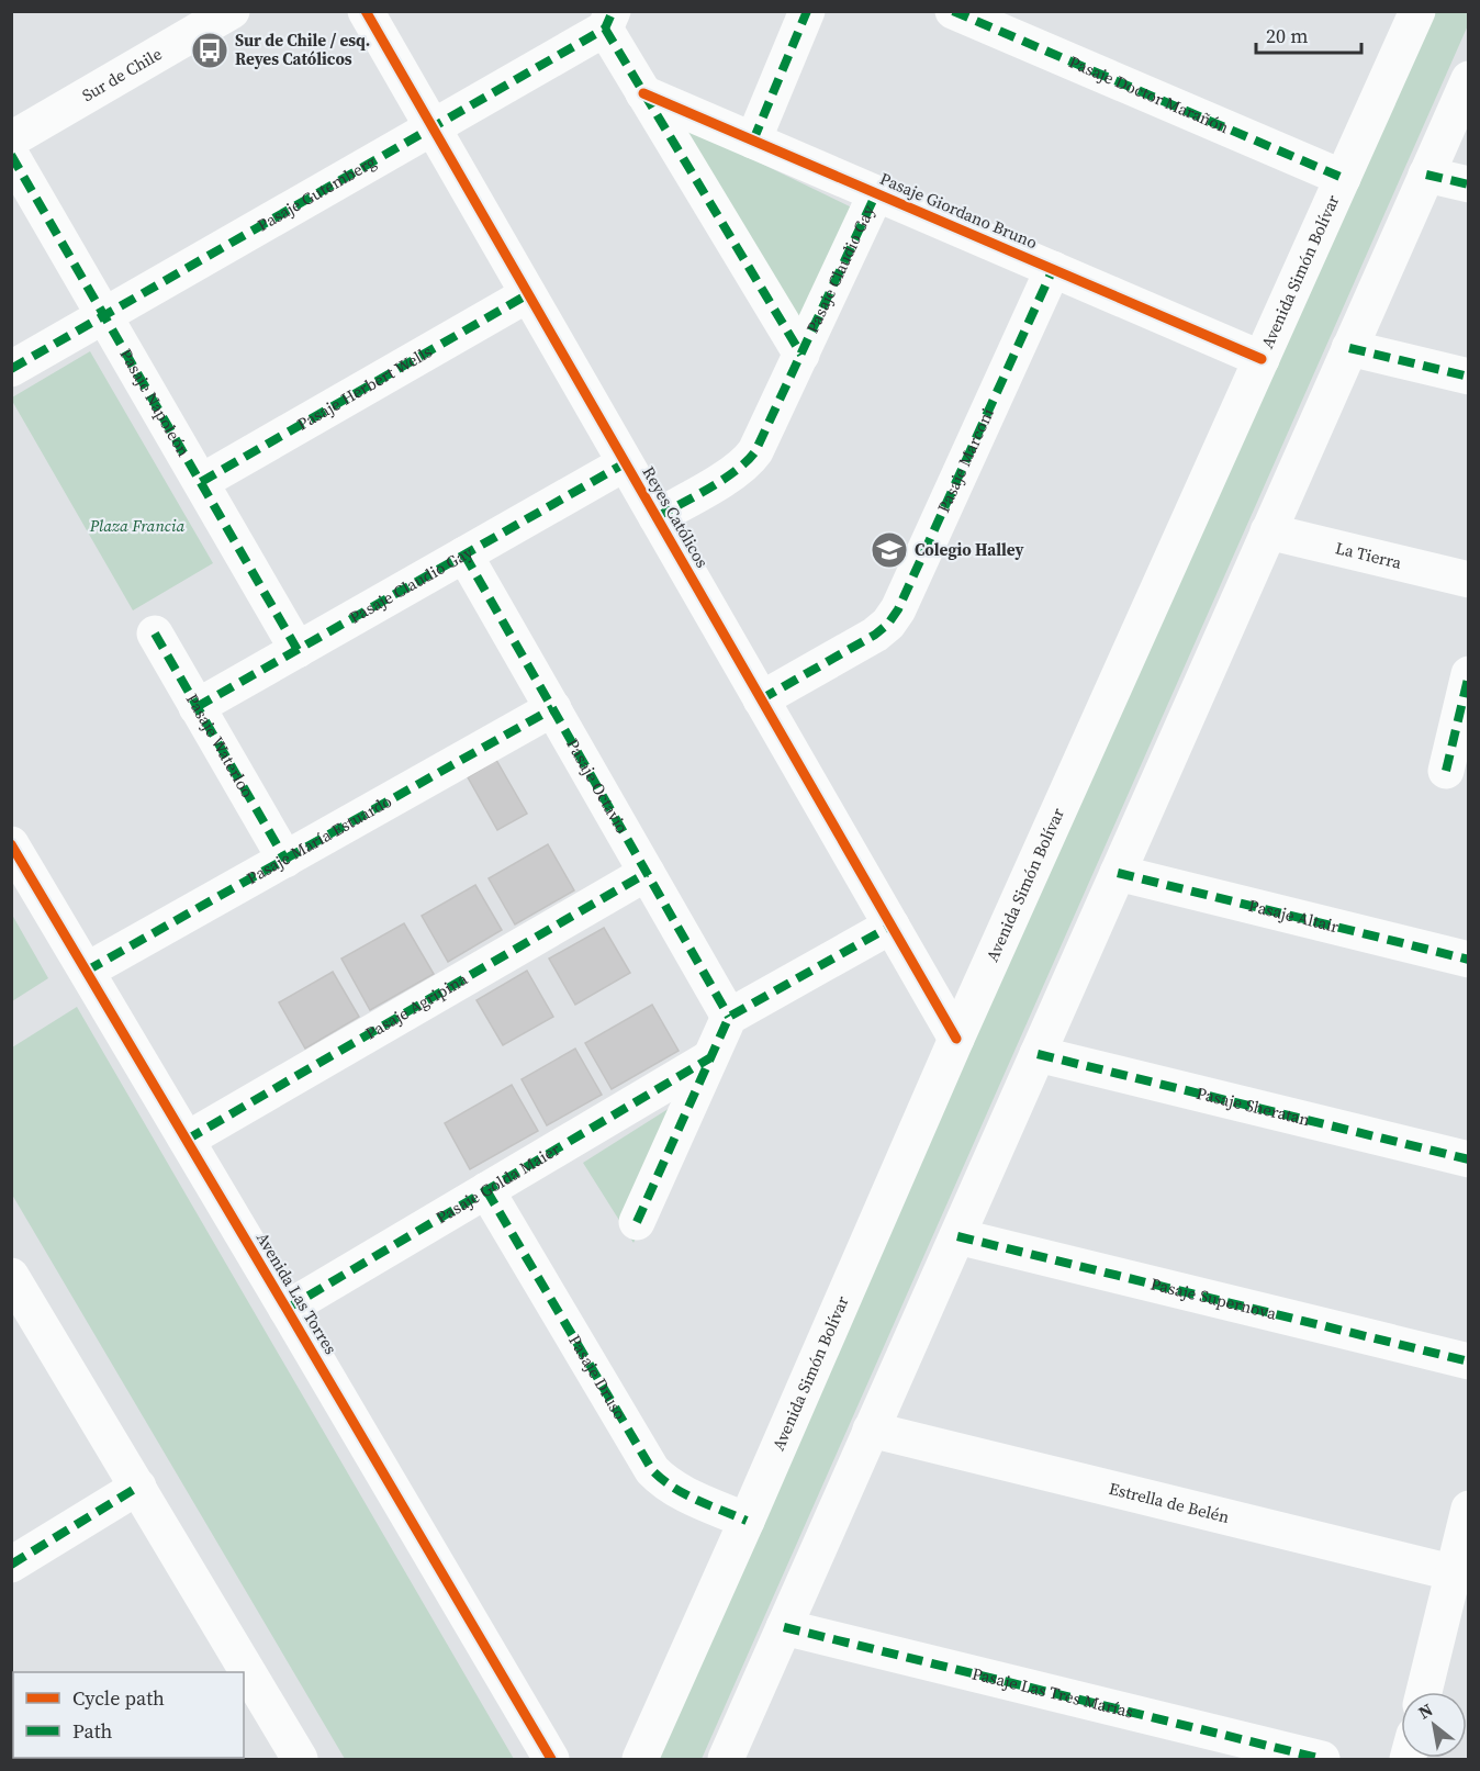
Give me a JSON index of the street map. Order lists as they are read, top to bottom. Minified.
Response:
{"streets":{"street":["Sur de Chile","Pasaje Doctor Marañón","Pasaje Gutemberg","Pasaje Giordano Bruno","Pasaje Claudio Gay","Avenida Simón Bolívar","Pasaje Herbert Wells","Pasaje Napoleón","Pasaje Marconi","Reyes Católicos","La Tierra","Pasaje Waterloo","Pasaje Octavio","Pasaje María Estuardo","Pasaje Altair","Pasaje Agripina","Pasaje Sheratan","Pasaje Golda Maier","Avenida Las Torres","Pasaje Supernova","Pasaje Druso","Estrella de Belén","Pasaje Las Tres Marías"]},"crossings":[["Pasaje Doctor Marañón","Avenida Simón Bolívar"],["Pasaje Gutemberg","Pasaje Napoleón"],["Pasaje Gutemberg","Reyes Católicos"],["Pasaje Giordano Bruno","Pasaje Claudio Gay"],["Pasaje Giordano Bruno","Avenida Simón Bolívar"],["Pasaje Giordano Bruno","Pasaje Marconi"],["Pasaje Claudio Gay","Pasaje Napoleón"],["Pasaje Claudio Gay","Reyes Católicos"],["Pasaje Claudio Gay","Pasaje Waterloo"],["Pasaje Claudio Gay","Pasaje Octavio"],["Avenida Simón Bolívar","Reyes Católicos"],["Avenida Simón Bolívar","Pasaje Druso"],["Pasaje Herbert Wells","Pasaje Napoleón"],["Pasaje Herbert Wells","Reyes Católicos"],["Pasaje Marconi","Reyes Católicos"],["Pasaje Waterloo","Pasaje María Estuardo"],["Pasaje Octavio","Pasaje María Estuardo"],["Pasaje Octavio","Pasaje Agripina"],["Pasaje María Estuardo","Avenida Las Torres"],["Pasaje Agripina","Avenida Las Torres"],["Pasaje Golda Maier","Avenida Las Torres"],["Pasaje Golda Maier","Pasaje Druso"]],"parks":["Plaza Francia"],"places":{"bus stop":["Sur de Chile / esq. Reyes Católicos"],"school or university":["Colegio Halley"]},"legend":["Cycle path","Path"],"scale_bar":"20 m","north":"top left"}
